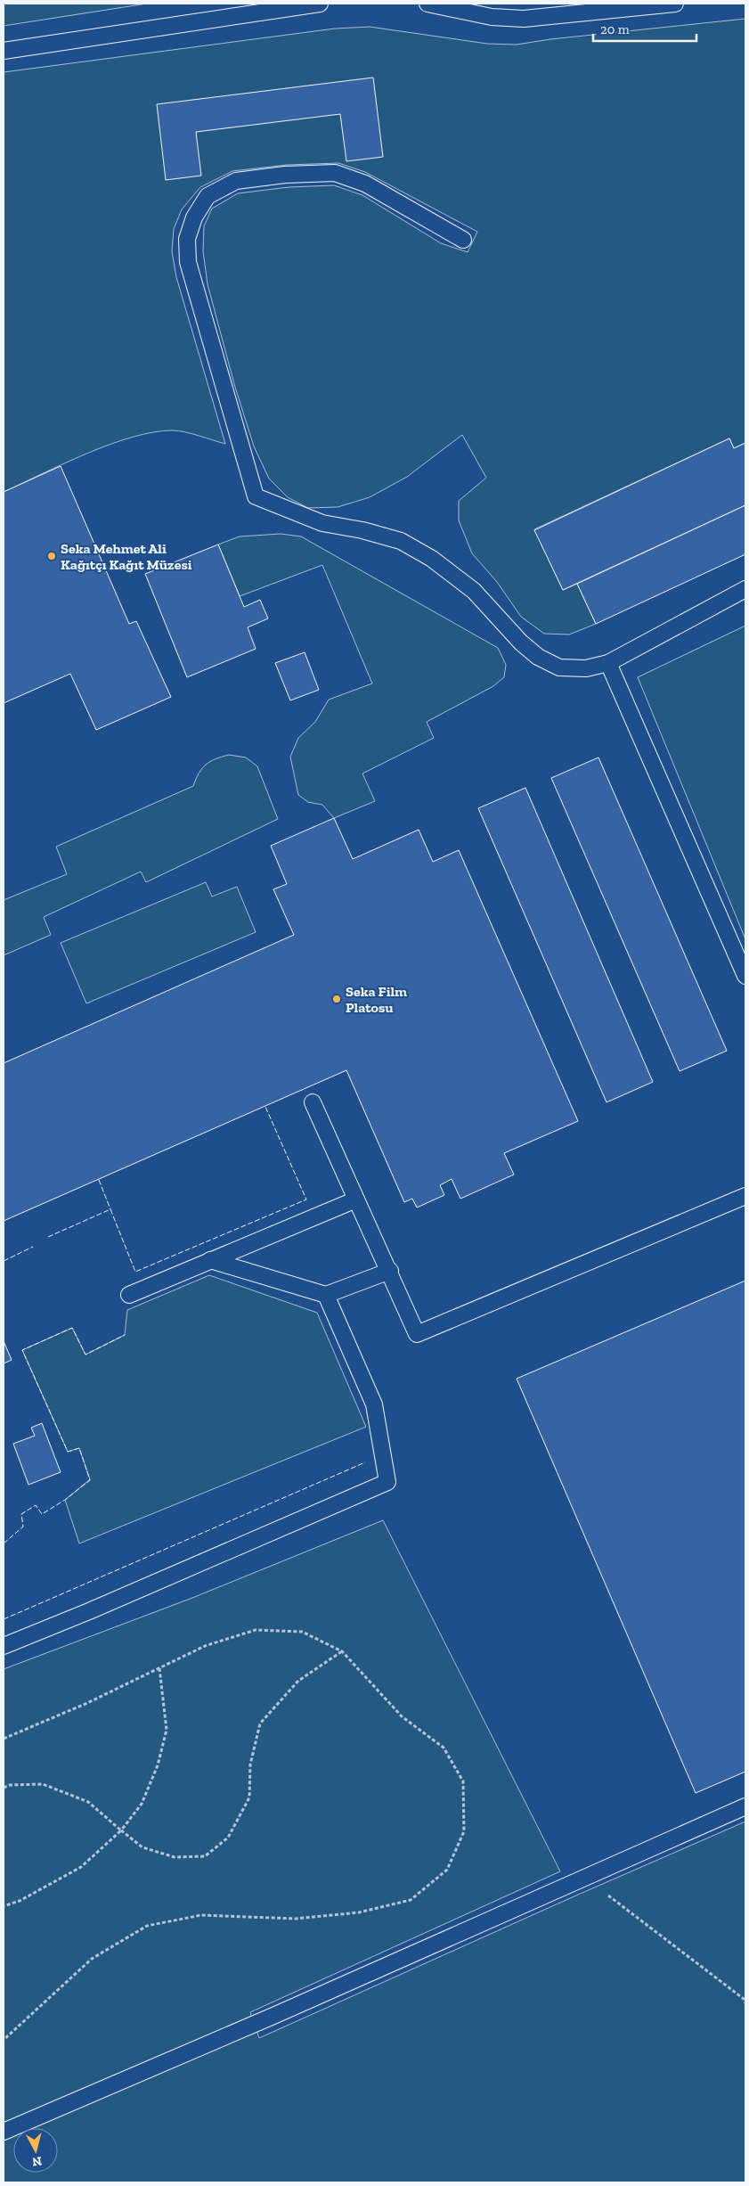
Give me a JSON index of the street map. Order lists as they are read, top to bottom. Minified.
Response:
{"places":["Seka Mehmet Ali Kağıtçı Kağıt Müzesi","Seka Film Platosu"],"scale_bar":"20 m","north":"bottom"}
